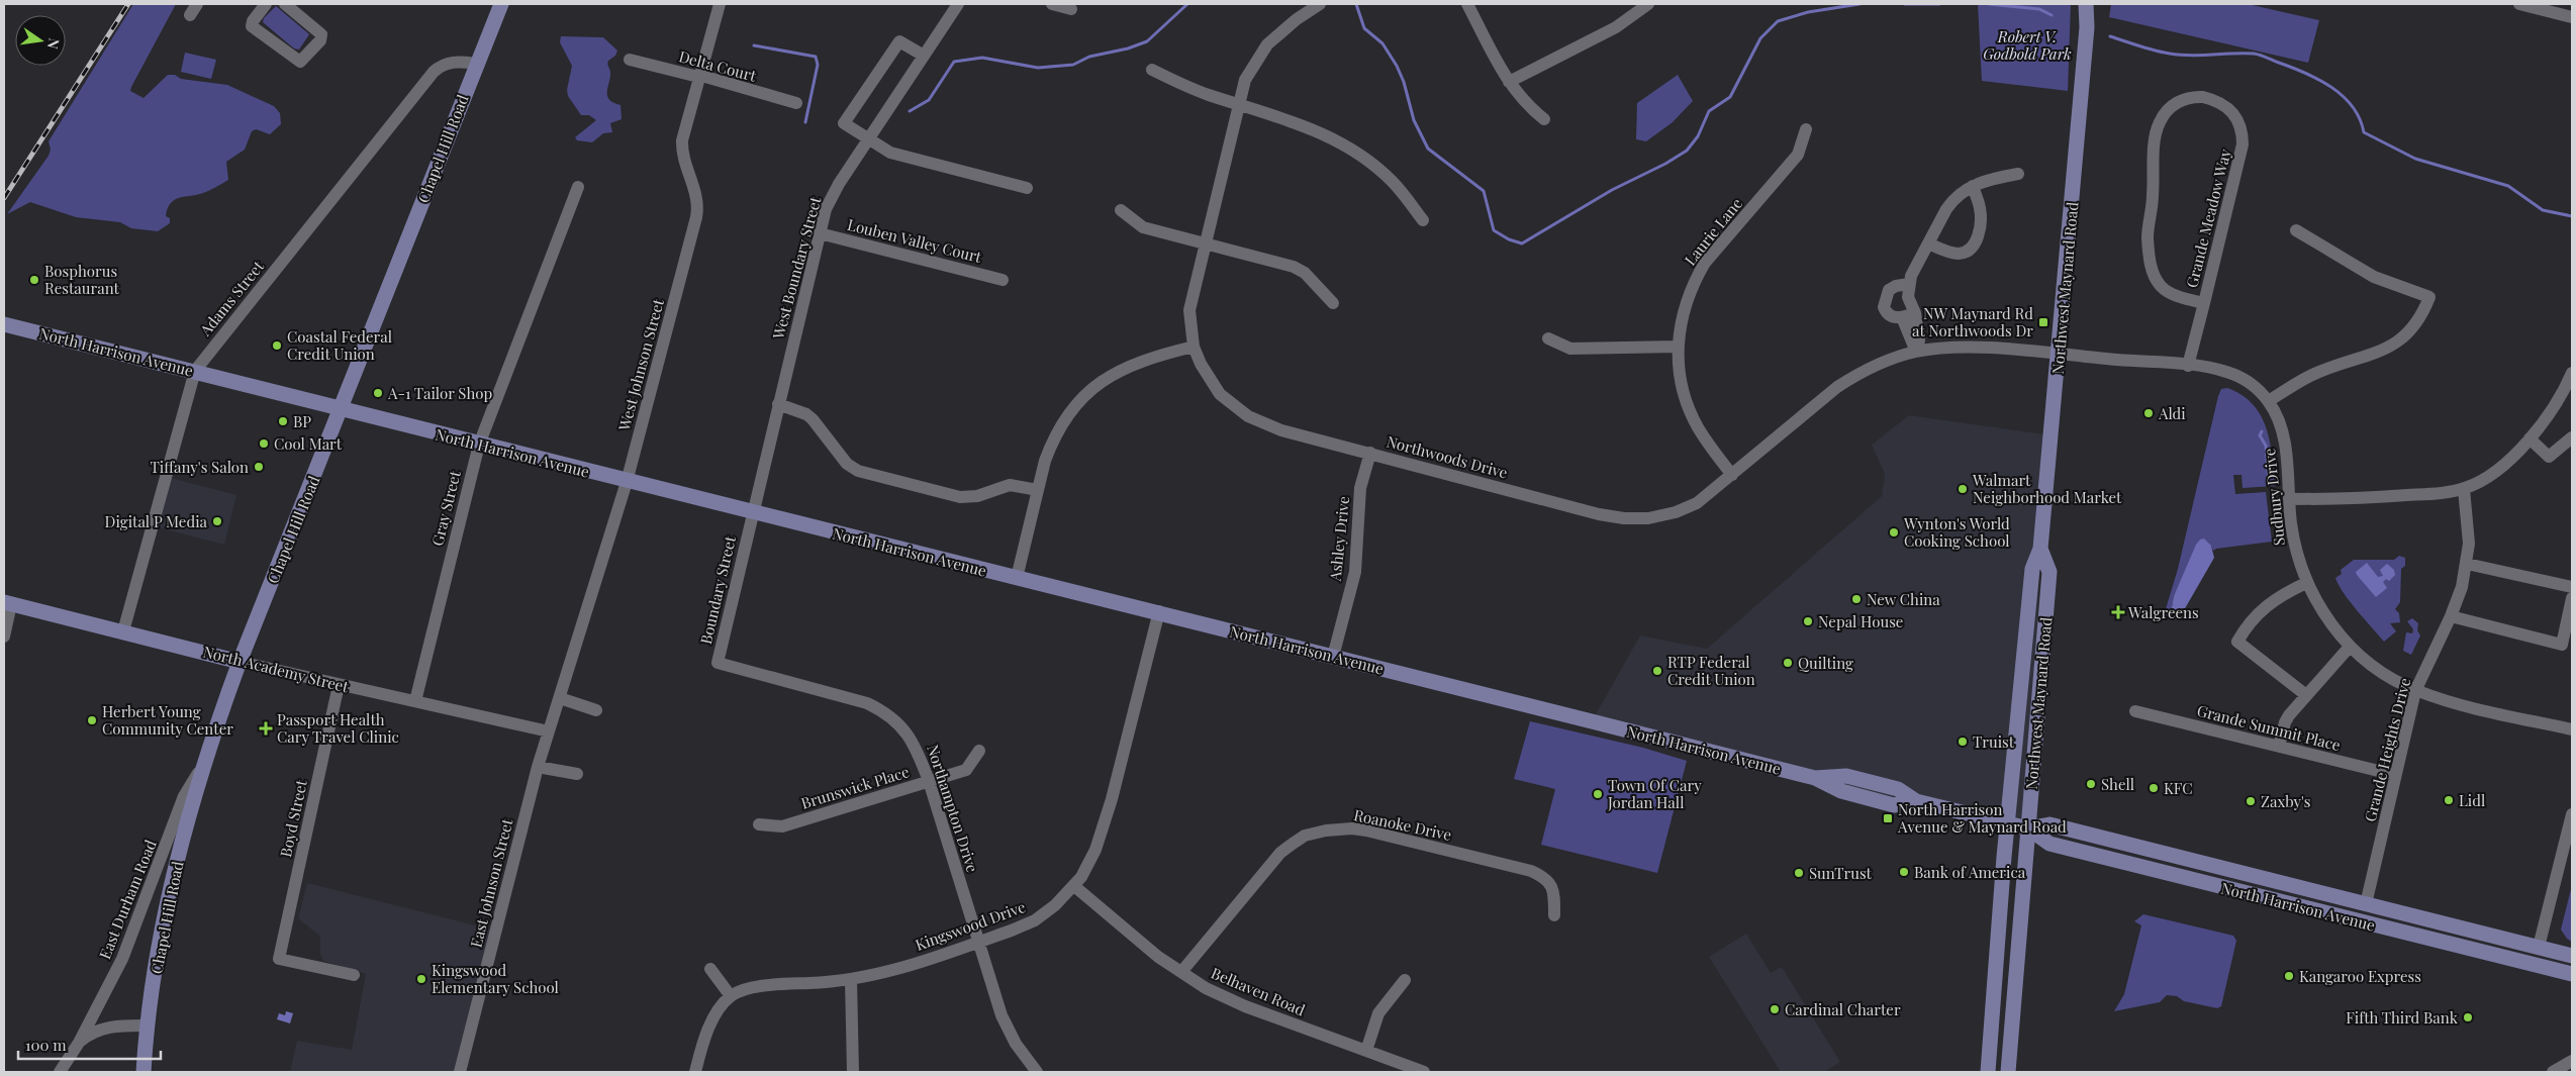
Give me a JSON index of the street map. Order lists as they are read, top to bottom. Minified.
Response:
{"streets":{"main road":["Chapel Hill Road","Northwest Maynard Road","North Harrison Avenue","North Academy Street"],"street":["Delta Court","Grande Meadow Way","Laurie Lane","Louben Valley Court","West Boundary Street","Adams Street","West Johnson Street","Northwoods Drive","Sudbury Drive","Gray Street","Ashley Drive","Boundary Street","Grande Summit Place","Grande Heights Drive","Brunswick Place","Northampton Drive","Boyd Street","Roanoke Drive","East Johnson Street","East Durham Road","Kingswood Drive","Belhaven Road"]},"crossings":[["Delta Court","West Johnson Street"],["Chapel Hill Road","Adams Street"],["Chapel Hill Road","North Harrison Avenue"],["Chapel Hill Road","North Academy Street"],["Chapel Hill Road","East Durham Road"],["Grande Meadow Way","Sudbury Drive"],["Laurie Lane","Northwoods Drive"],["Louben Valley Court","West Boundary Street"],["West Boundary Street","North Harrison Avenue"],["West Boundary Street","Boundary Street"],["Northwest Maynard Road","North Harrison Avenue"],["Northwest Maynard Road","Northwoods Drive"],["Northwest Maynard Road","Sudbury Drive"],["Adams Street","North Harrison Avenue"],["Adams Street","North Academy Street"],["North Harrison Avenue","West Johnson Street"],["North Harrison Avenue","Gray Street"],["North Harrison Avenue","Ashley Drive"],["North Harrison Avenue","Boundary Street"],["North Harrison Avenue","Grande Heights Drive"],["North Harrison Avenue","Kingswood Drive"],["West Johnson Street","North Academy Street"],["West Johnson Street","East Johnson Street"],["Northwoods Drive","Sudbury Drive"],["Northwoods Drive","Ashley Drive"],["Sudbury Drive","Grande Heights Drive"],["Gray Street","North Academy Street"],["Boundary Street","Northampton Drive"],["North Academy Street","Boyd Street"],["North Academy Street","East Johnson Street"],["Grande Summit Place","Grande Heights Drive"],["Brunswick Place","Northampton Drive"],["Northampton Drive","Kingswood Drive"],["Roanoke Drive","Belhaven Road"],["Kingswood Drive","Belhaven Road"]],"parks":["Robert V. Godbold Park"],"places":{"other":["Bosphorus Restaurant","Coastal Federal Credit Union","A-1 Tailor Shop","Aldi","BP","Cool Mart","Tiffany's Salon","Walmart Neighborhood Market","Digital P Media","Wynton's World Cooking School","New China","Nepal House","Quilting","RTP Federal Credit Union","Herbert Young Community Center","Truist","Shell","KFC","Town Of Cary Jordan Hall","Lidl","Zaxby's","Bank of America","SunTrust","Kangaroo Express","Kingswood Elementary School","Cardinal Charter","Fifth Third Bank"],"transit":["NW Maynard Rd at Northwoods Dr","North Harrison Avenue & Maynard Road"],"health":["Walgreens","Passport Health Cary Travel Clinic"]},"scale_bar":"100 m","north":"right"}
